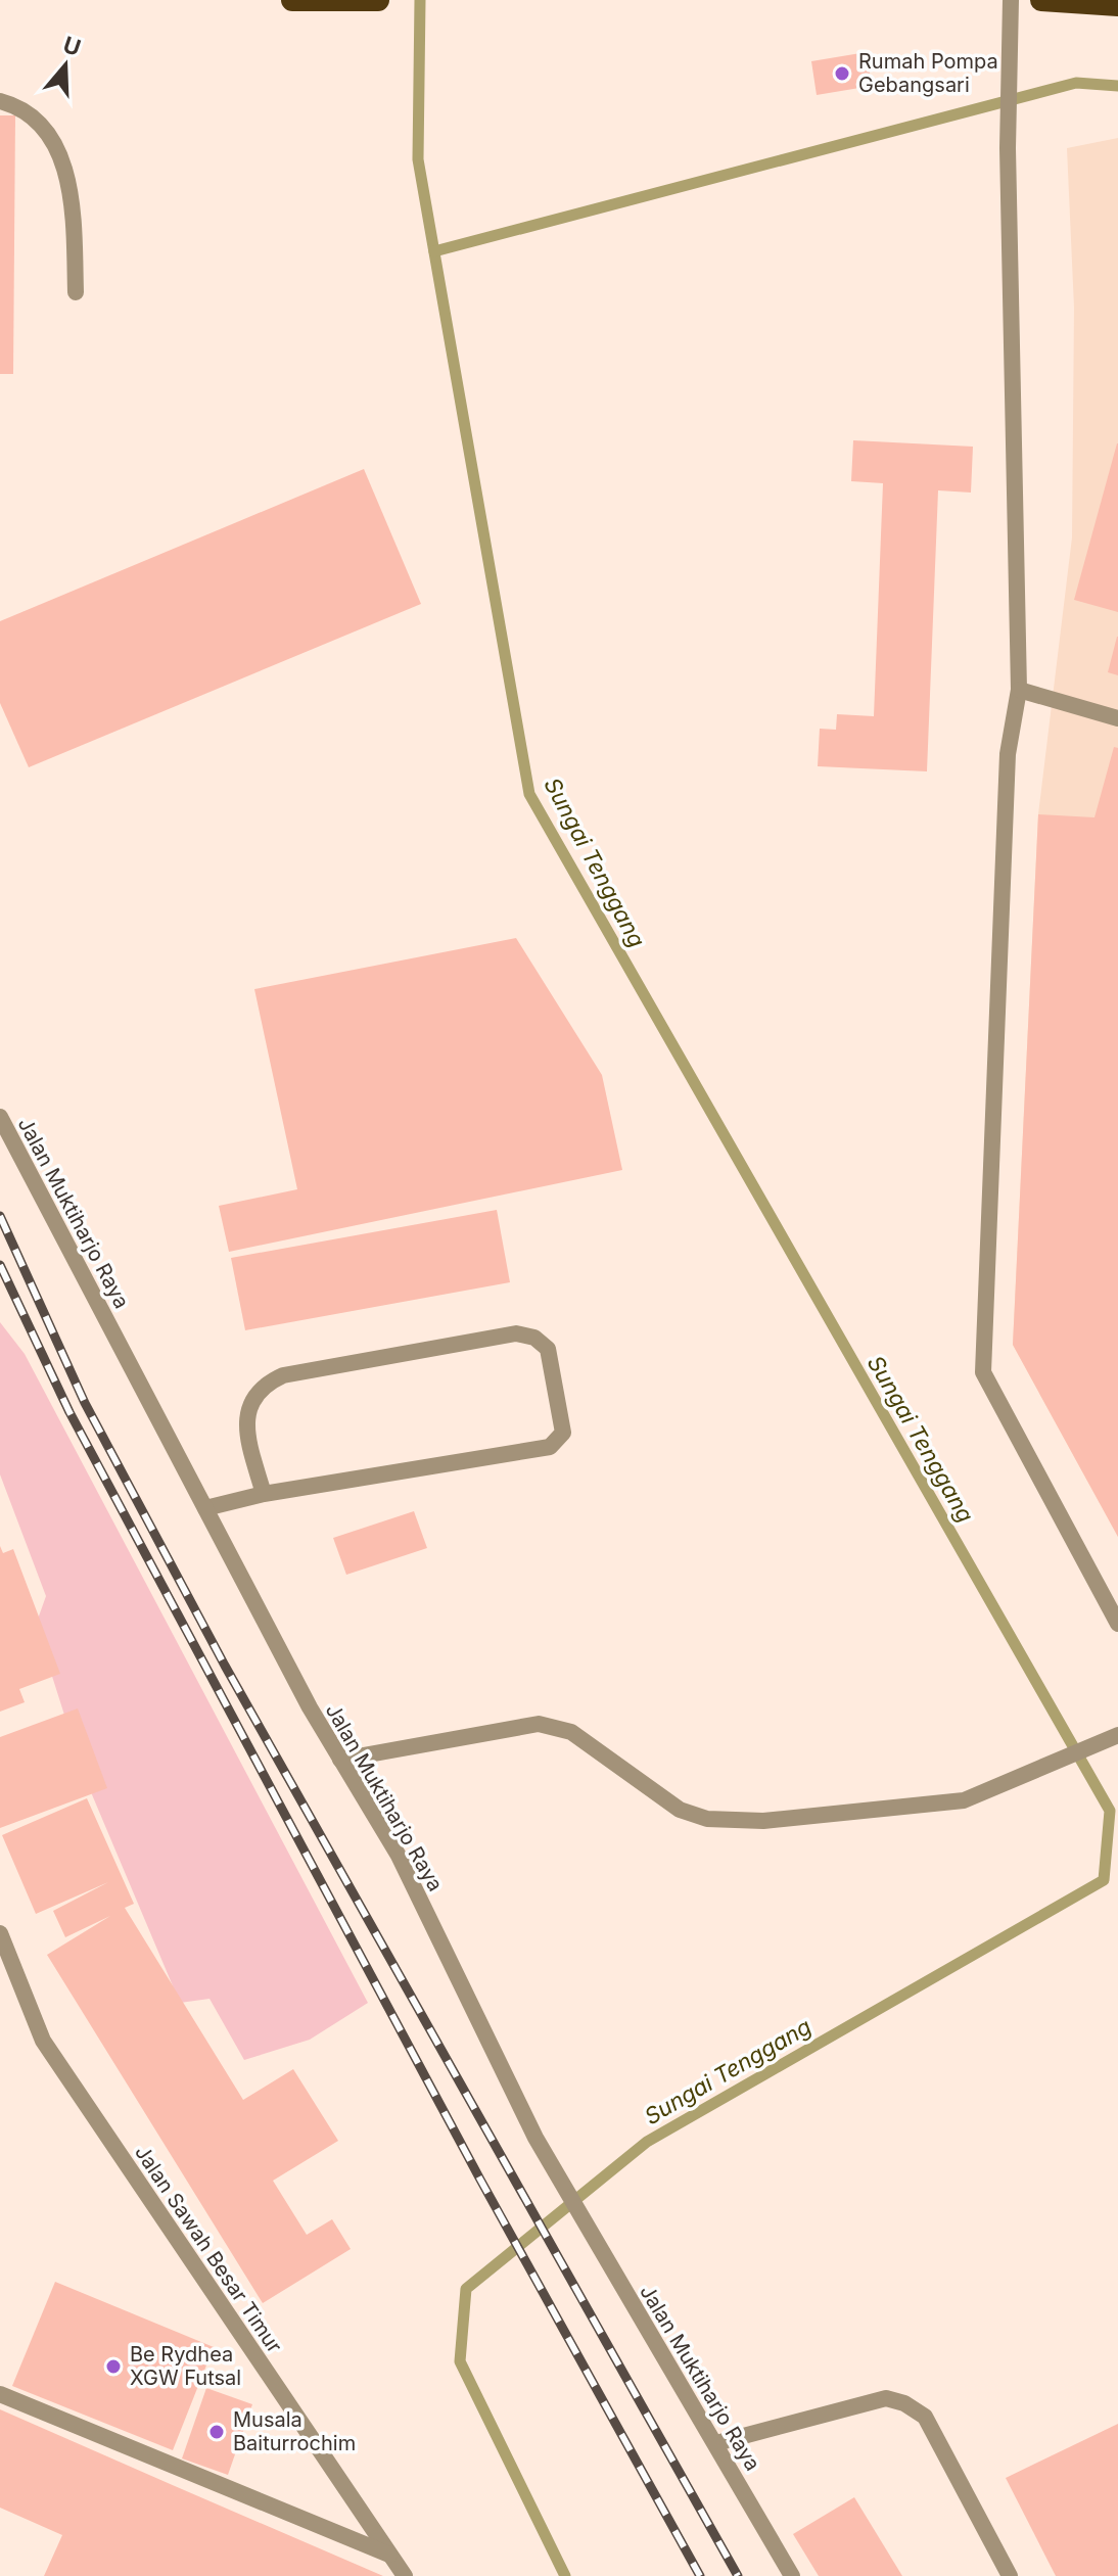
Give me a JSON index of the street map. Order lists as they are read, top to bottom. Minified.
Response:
{"streets":{"street":["Jalan Muktiharjo Raya","Jalan Sawah Besar Timur"]},"water":["Sungai Tenggang"],"places":["Rumah Pompa Gebangsari","Be Rydhea XGW Futsal","Musala Baiturrochim"],"north":"top"}
